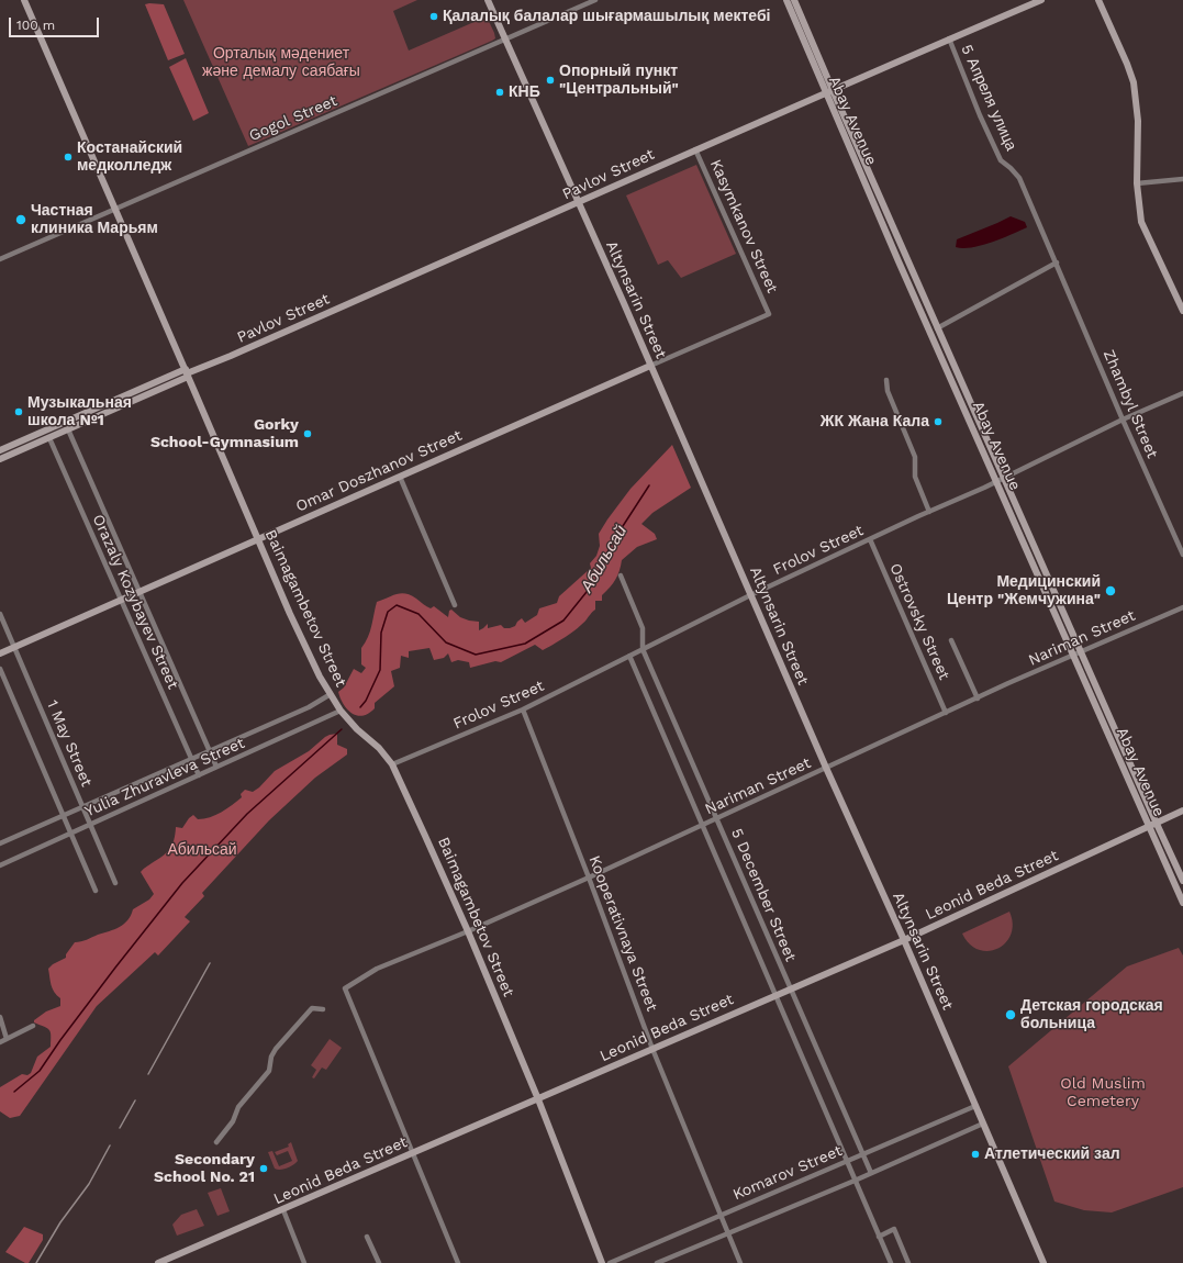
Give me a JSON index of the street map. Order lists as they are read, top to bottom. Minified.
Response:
{"streets":{"street":["5 Апреля улица","Gogol Street","Abay Avenue","Pavlov Street","Kasymkanov Street","Altynsarin Street","Zhambyl Street","Omar Doszhanov Street","Frolov Street","Orazaly Kozybayev Street","Baimagambetov Street","Ostrovsky Street","Nariman Street","1 May Street","Yulia Zhuravleva Street","Leonid Beda Street","5 December Street","Kooperativnaya Street","Komarov Street"]},"crossings":[["5 Апреля улица","Pavlov Street"],["5 Апреля улица","Zhambyl Street"],["Gogol Street","Altynsarin Street"],["Gogol Street","Baimagambetov Street"],["Abay Avenue","Pavlov Street"],["Abay Avenue","Frolov Street"],["Abay Avenue","Nariman Street"],["Abay Avenue","Leonid Beda Street"],["Pavlov Street","Kasymkanov Street"],["Pavlov Street","Altynsarin Street"],["Pavlov Street","Orazaly Kozybayev Street"],["Pavlov Street","Baimagambetov Street"],["Kasymkanov Street","Omar Doszhanov Street"],["Altynsarin Street","Omar Doszhanov Street"],["Altynsarin Street","Frolov Street"],["Altynsarin Street","Nariman Street"],["Altynsarin Street","Leonid Beda Street"],["Altynsarin Street","Komarov Street"],["Zhambyl Street","Frolov Street"],["Omar Doszhanov Street","Orazaly Kozybayev Street"],["Omar Doszhanov Street","Baimagambetov Street"],["Omar Doszhanov Street","1 May Street"],["Frolov Street","Baimagambetov Street"],["Frolov Street","Ostrovsky Street"],["Frolov Street","5 December Street"],["Frolov Street","Kooperativnaya Street"],["Orazaly Kozybayev Street","Yulia Zhuravleva Street"],["Baimagambetov Street","Nariman Street"],["Baimagambetov Street","Yulia Zhuravleva Street"],["Baimagambetov Street","Leonid Beda Street"],["Ostrovsky Street","Nariman Street"],["Nariman Street","Leonid Beda Street"],["Nariman Street","5 December Street"],["Nariman Street","Kooperativnaya Street"],["1 May Street","Yulia Zhuravleva Street"],["Leonid Beda Street","5 December Street"],["Leonid Beda Street","Kooperativnaya Street"],["5 December Street","Komarov Street"],["Kooperativnaya Street","Komarov Street"]],"water":["Абильсай"],"parks":["Орталық мәдениет және демалу саябағы","Абильсай","Old Muslim Cemetery"],"places":["Қалалық балалар шығармашылық мектебі","Опорный пункт \"Центральный\"","КНБ","Костанайский медколледж","Частная клиника Марьям","Музыкальная школа №1","ЖК Жана Кала","Gorky School-Gymnasium","Медицинский Центр \"Жемчужина\"","Детская городская больница","Атлетический зал","Secondary School No. 21"],"scale_bar":"100 m"}
